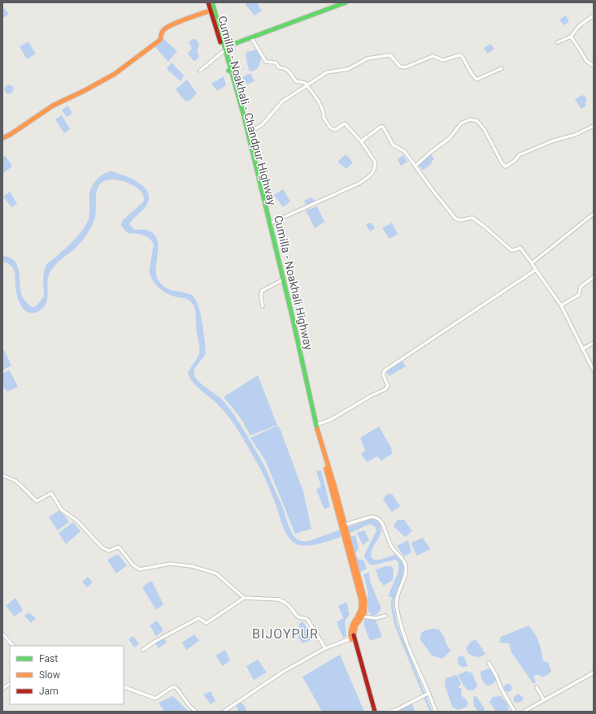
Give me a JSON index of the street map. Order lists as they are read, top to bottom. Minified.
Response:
{"streets":{"main road":["Cumilla - Noakhali - Chandpur Highway","Cumilla - Noakhali Highway"]},"crossings":[["Cumilla - Noakhali - Chandpur Highway","Cumilla - Noakhali Highway"]],"districts":["BIJOYPUR"],"legend":["Fast","Slow","Jam"]}
